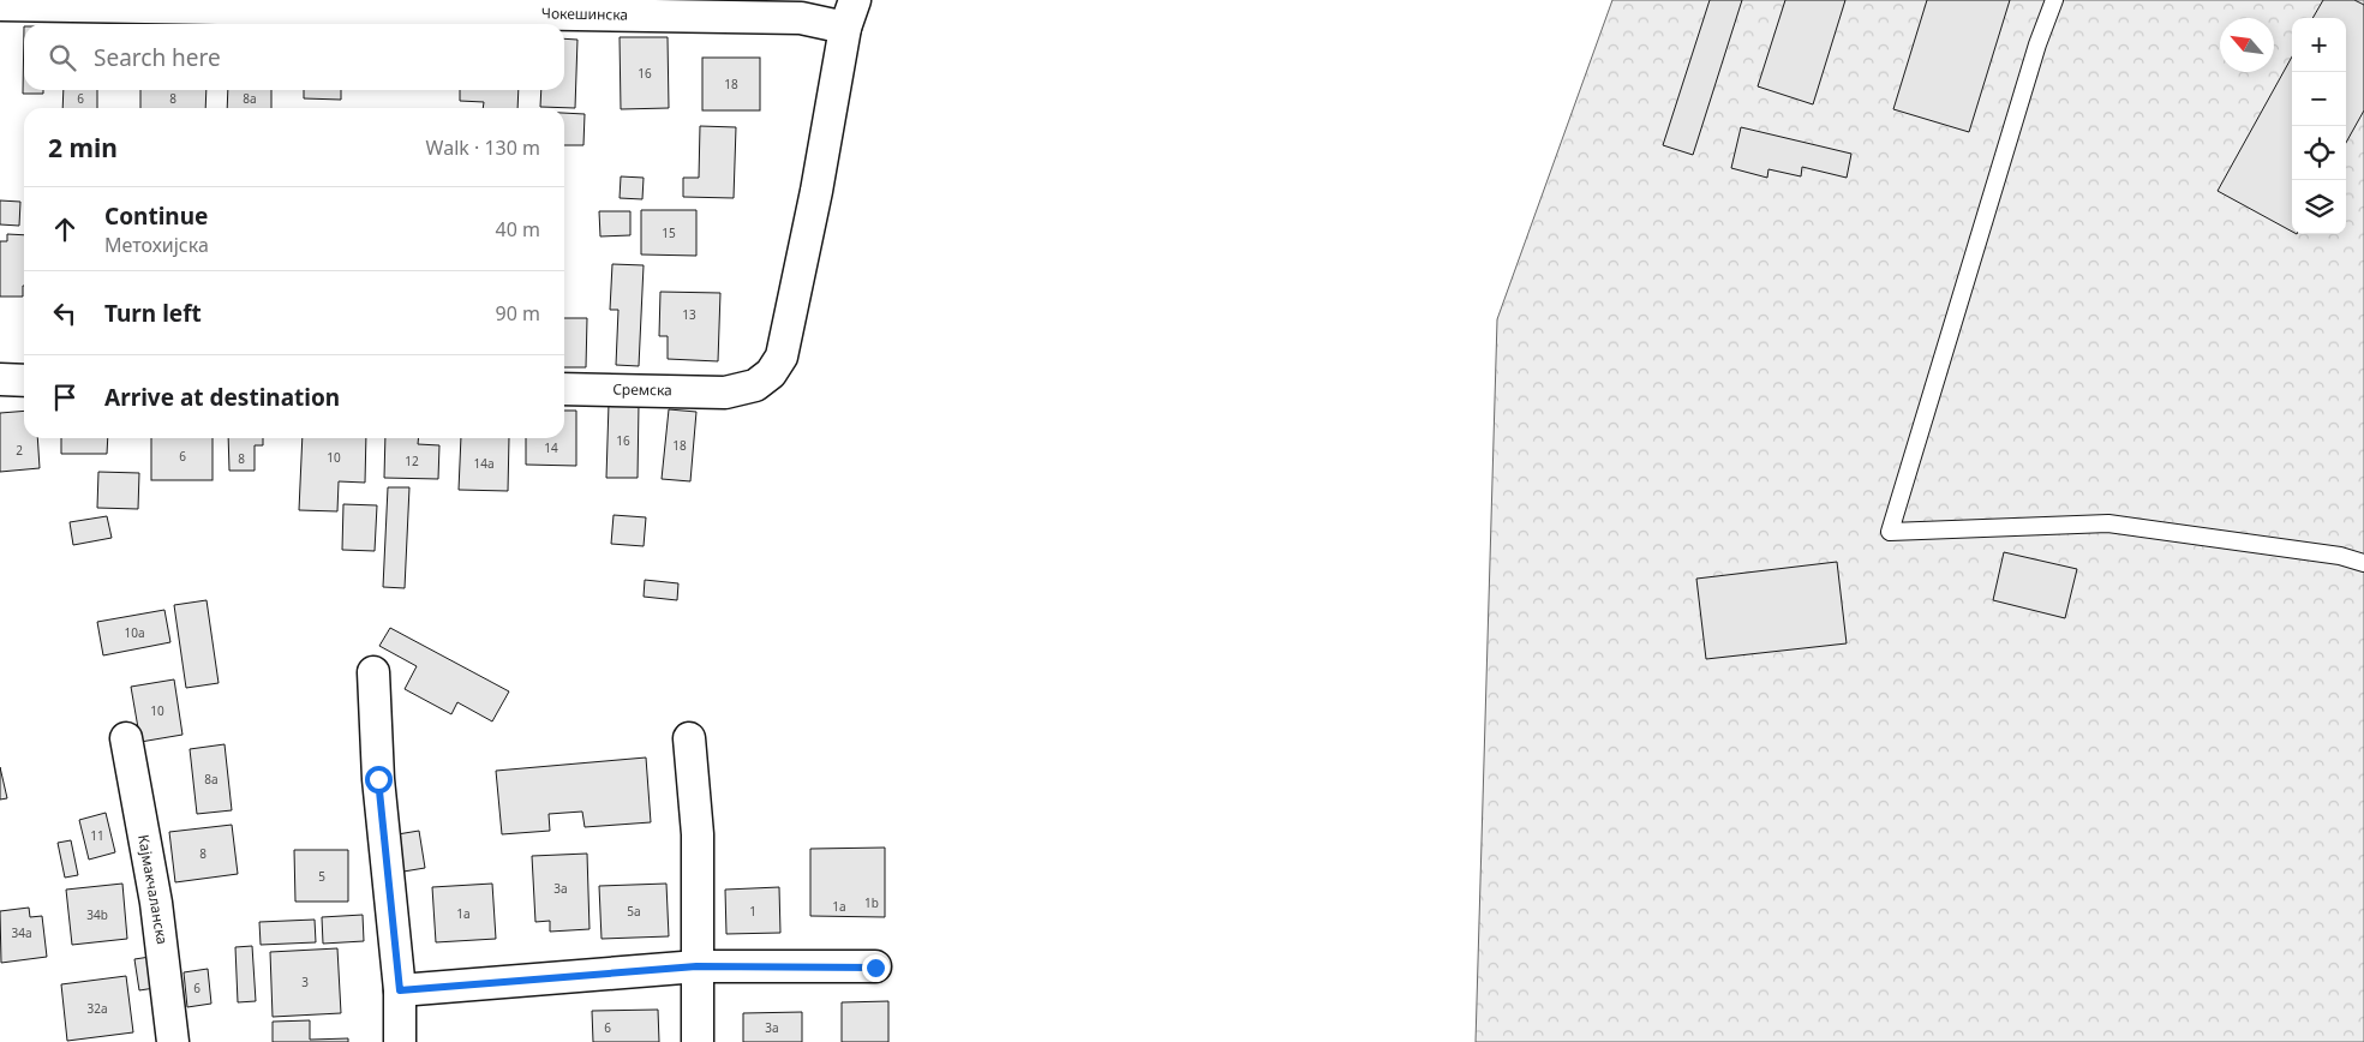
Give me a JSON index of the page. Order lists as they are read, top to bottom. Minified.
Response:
{"streets":{"street":["Чокешинска","Сремска","Кајмакчаланска"]},"crossings":[["Чокешинска","Сремска"]],"house_numbers":["16","18","6","8","8a","15","13","16","18","14","2","6","10","8","12","14a","10a","10","8a","11","8","5","3a","1b","1a","5a","1","1a","34b","34a","3","6","32a","6","3a"],"north":"top left","page":{"map_buttons":["+","−"],"search":"Search here","heading":["2 min","Walk · 130 m"],"list":[["Continue","Метохијска","40 m"],["Turn left","90 m"],"Arrive at destination"]}}
